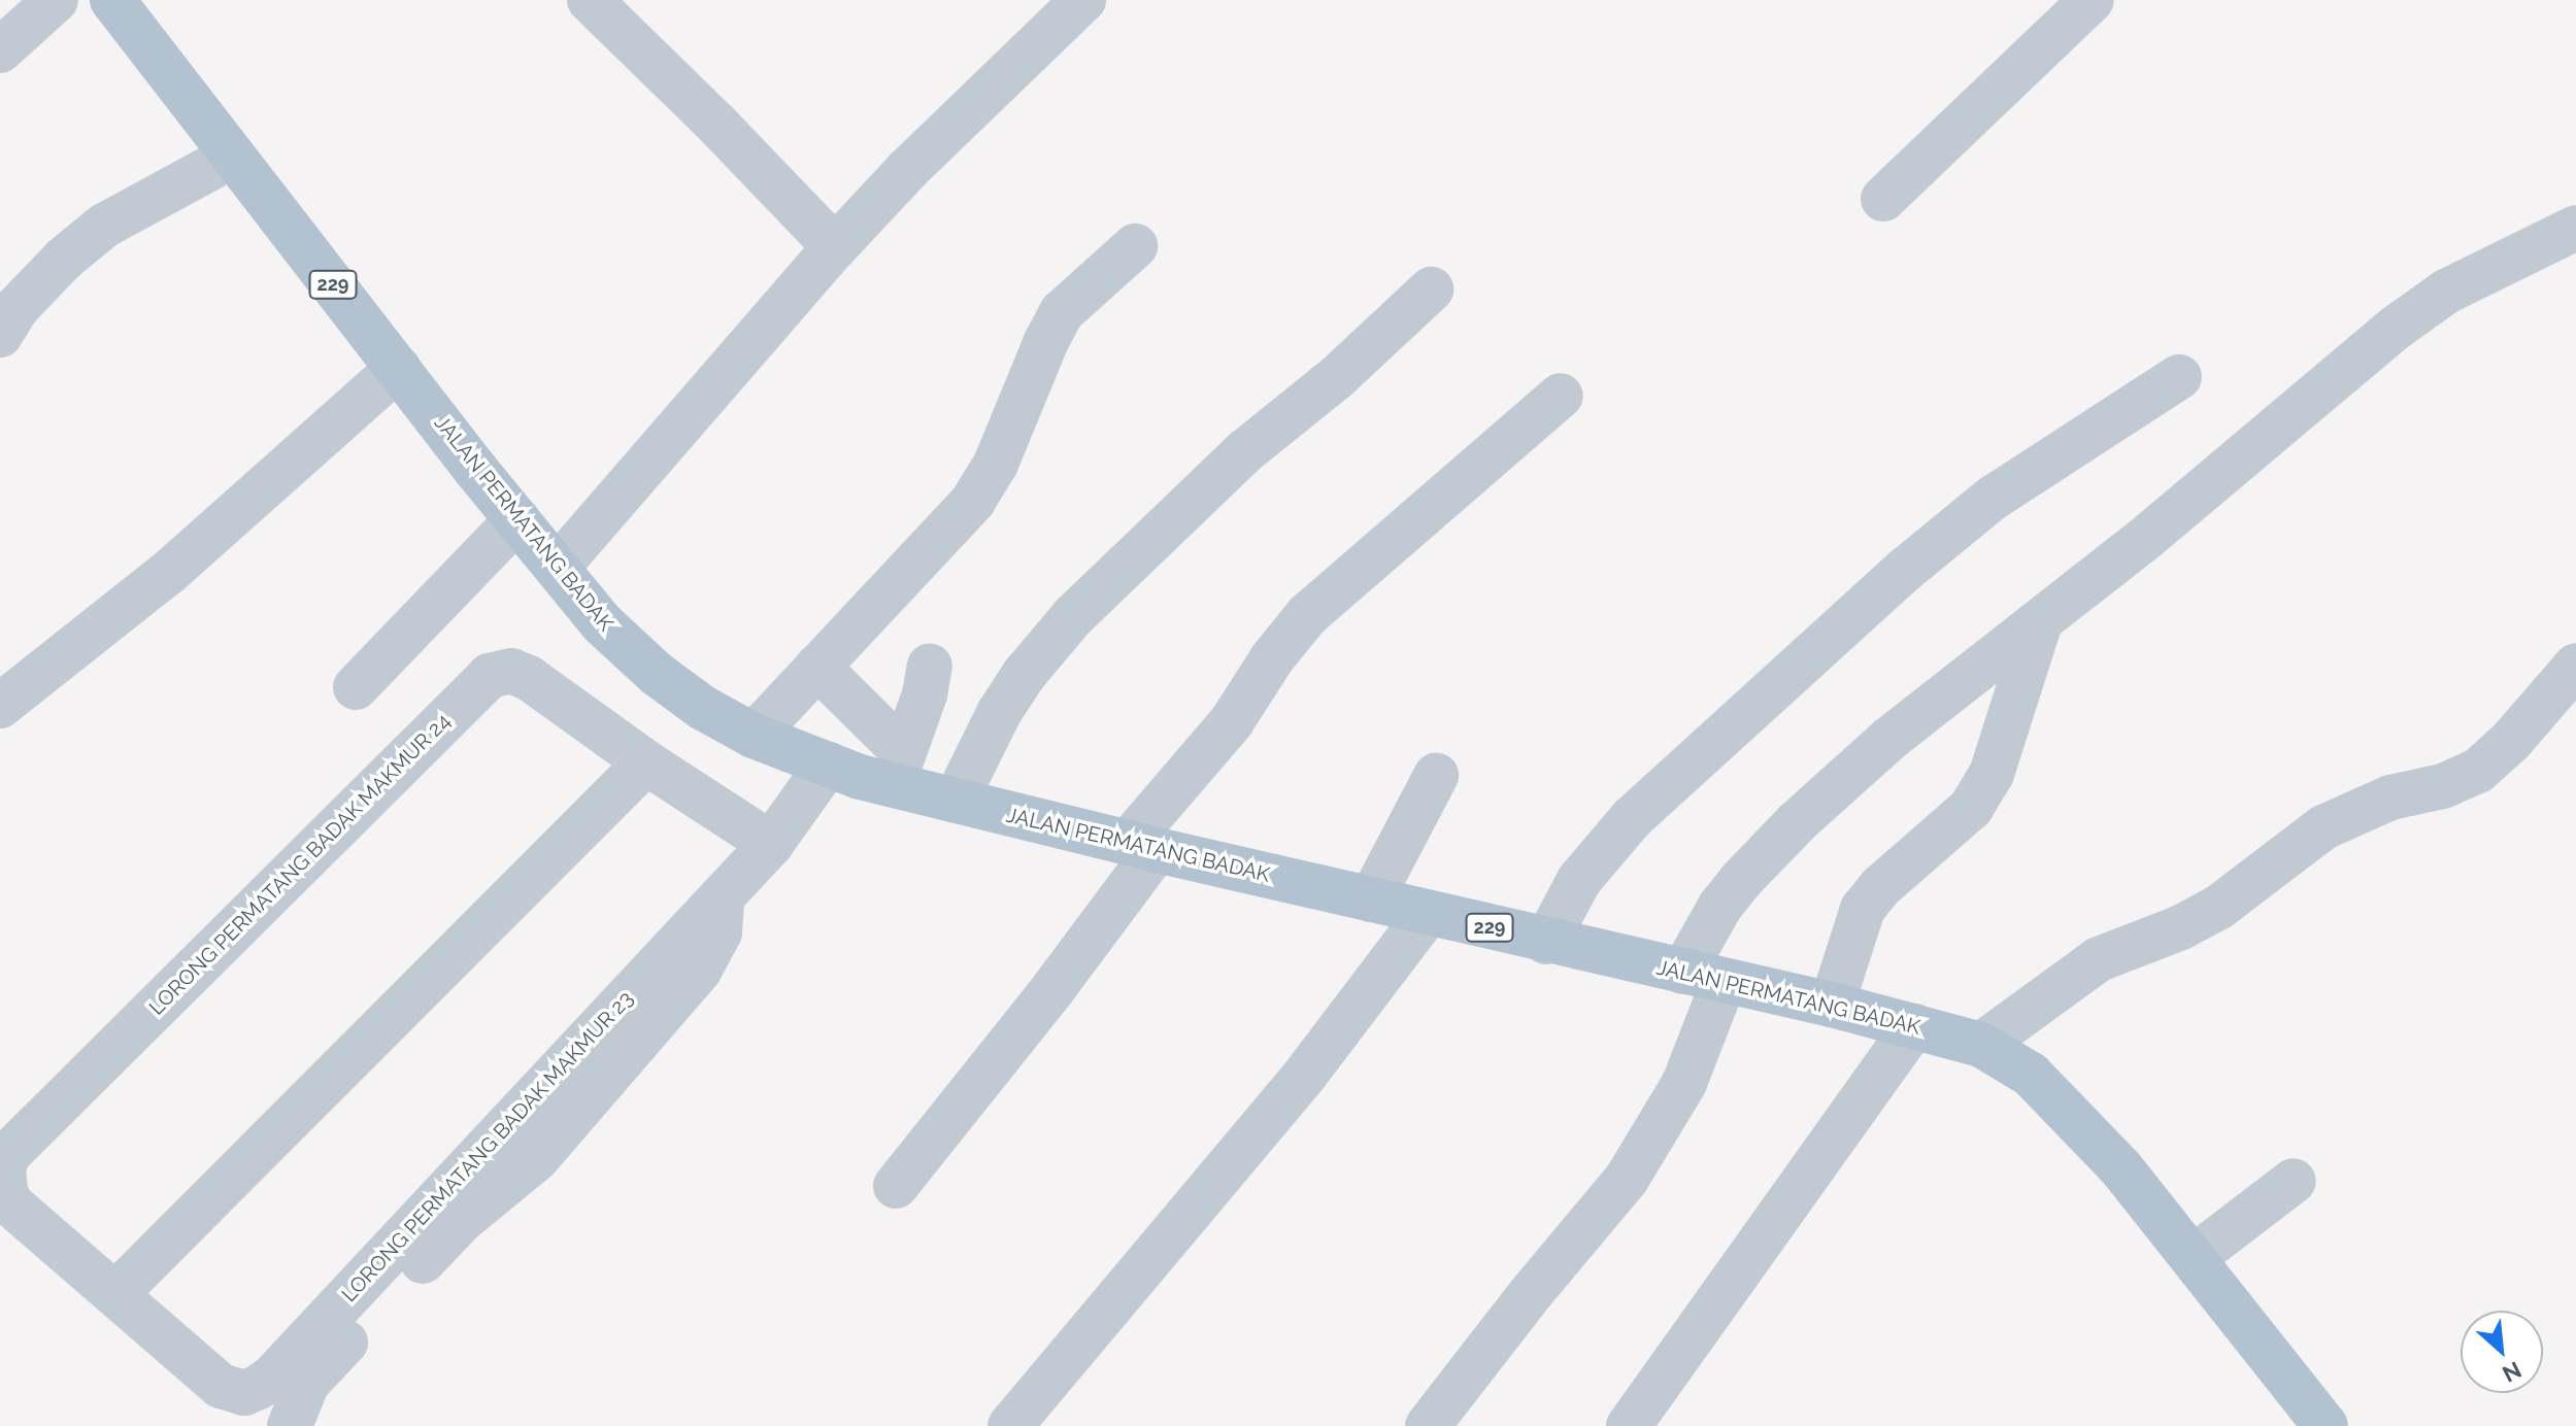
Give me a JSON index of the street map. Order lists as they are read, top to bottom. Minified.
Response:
{"streets":{"main road":["229","JALAN PERMATANG BADAK"],"street":["LORONG PERMATANG BADAK MAKMUR 24","LORONG PERMATANG BADAK MAKMUR 23"]},"crossings":[["JALAN PERMATANG BADAK","LORONG PERMATANG BADAK MAKMUR 23"],["LORONG PERMATANG BADAK MAKMUR 24","LORONG PERMATANG BADAK MAKMUR 23"]],"north":"bottom right"}
